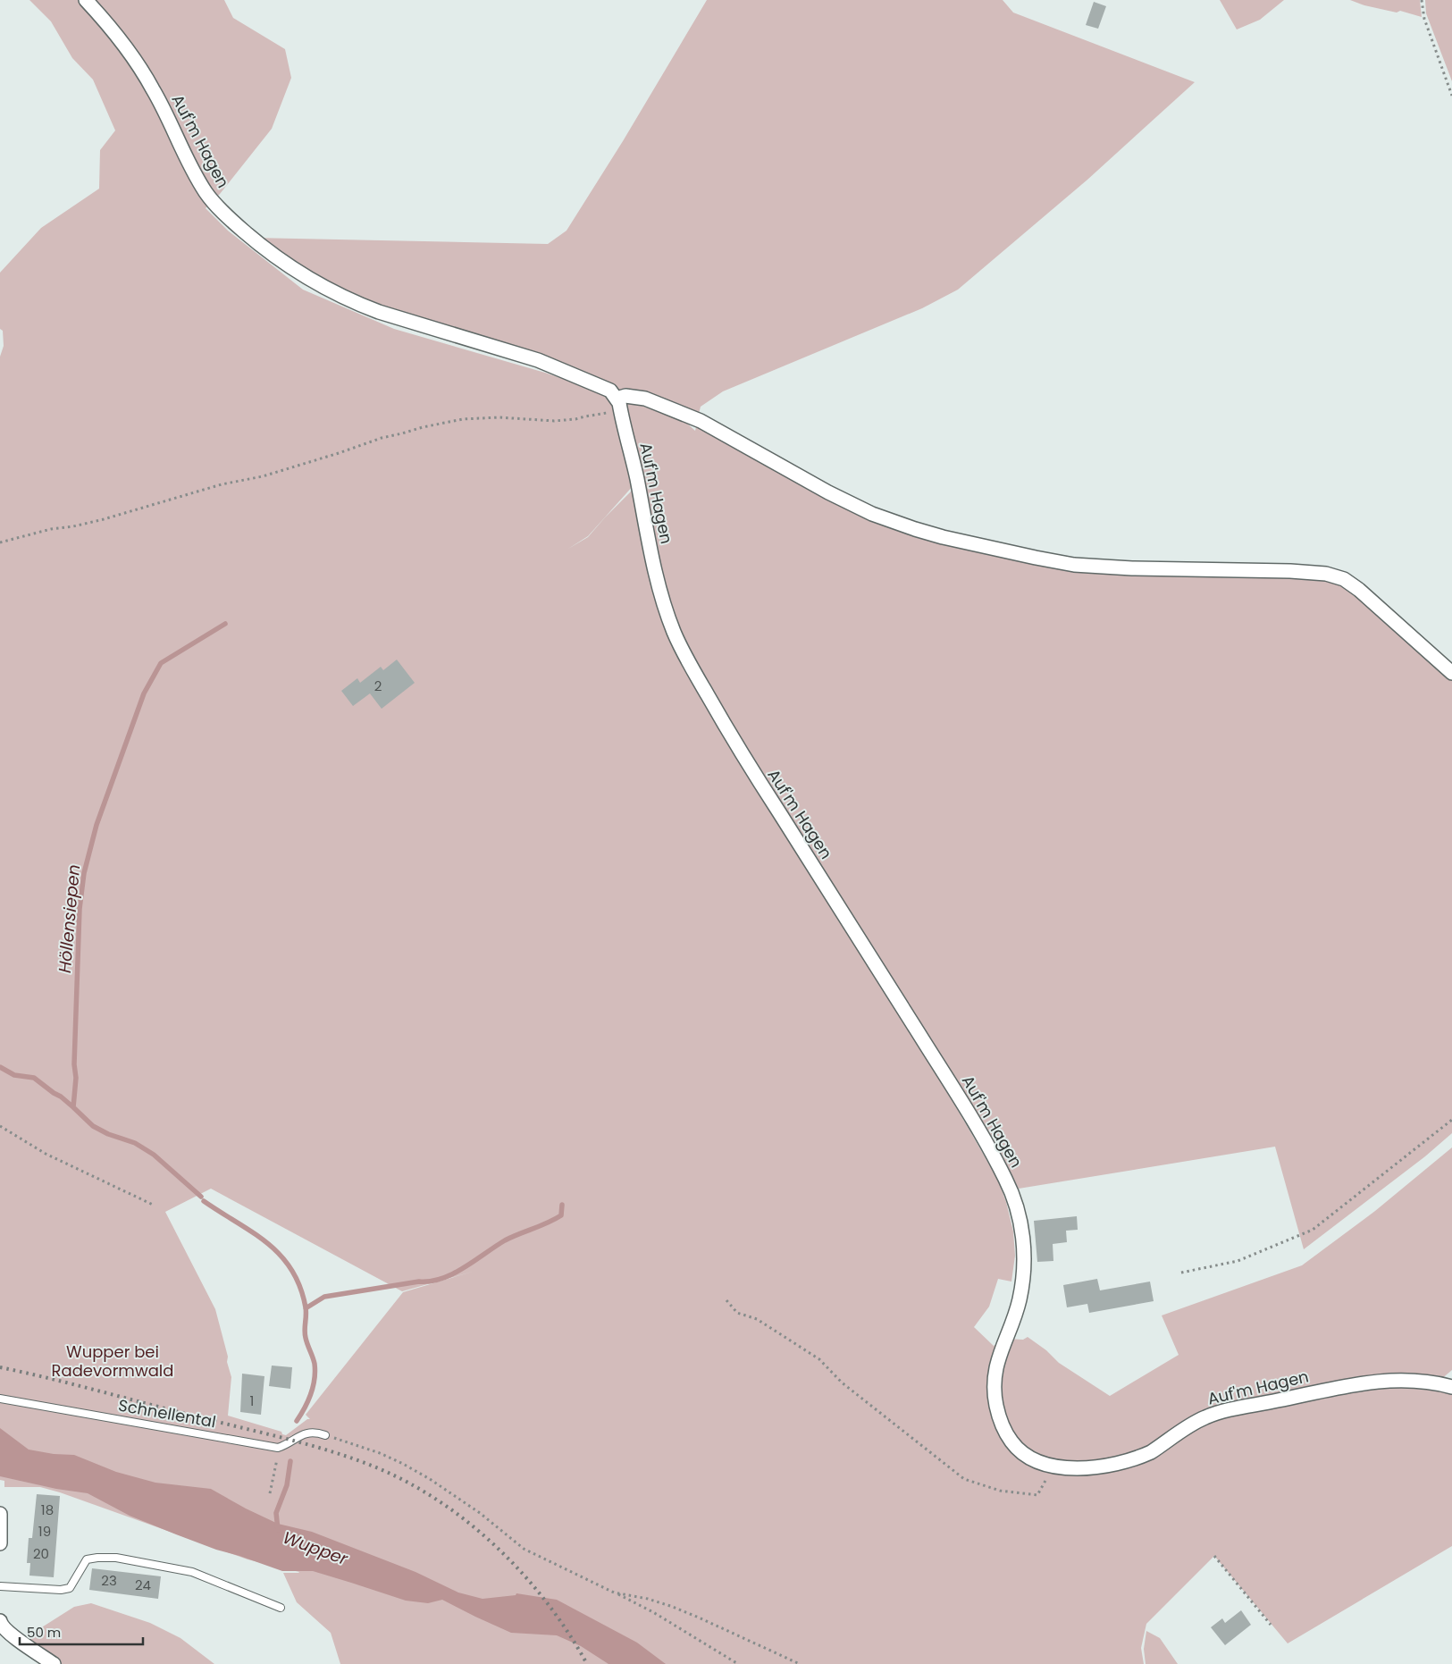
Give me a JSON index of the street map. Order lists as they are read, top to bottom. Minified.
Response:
{"streets":{"street":["Auf'm Hagen"],"lane":["Schnellental"]},"water":["Höllensiepen","Wupper"],"parks":["Wupper bei Radevormwald"],"house_numbers":["2","1","18","19","20","23","24"],"scale_bar":"50 m"}
